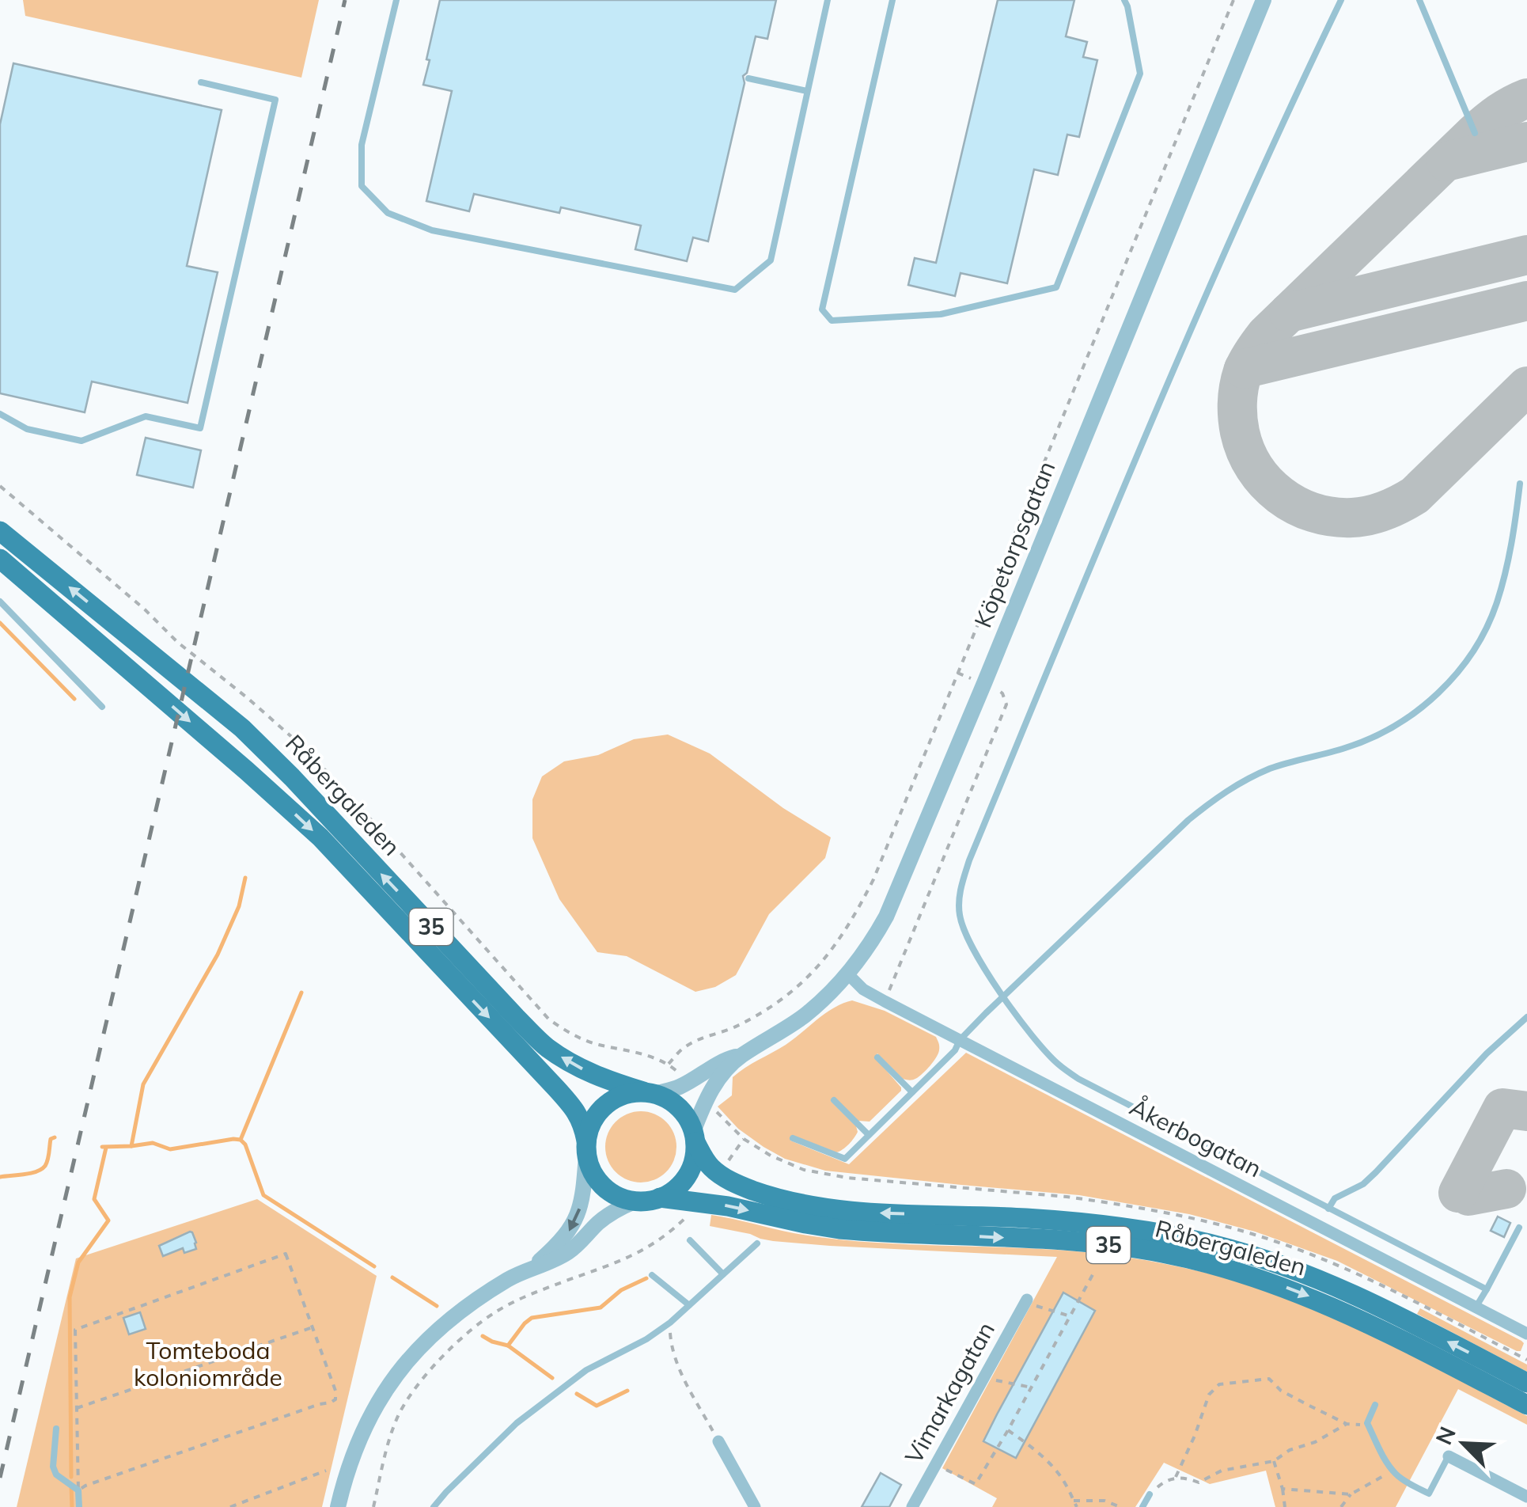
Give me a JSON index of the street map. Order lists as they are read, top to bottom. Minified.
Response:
{"streets":{"main road":["Råbergaleden","35"],"street":["Köpetorpsgatan","Åkerbogatan","Vimarkagatan"]},"crossings":[["Köpetorpsgatan","Råbergaleden"],["Köpetorpsgatan","35"],["Köpetorpsgatan","Åkerbogatan"],["Råbergaleden","35"]],"parks":["Tomteboda koloniområde"],"north":"top left"}
